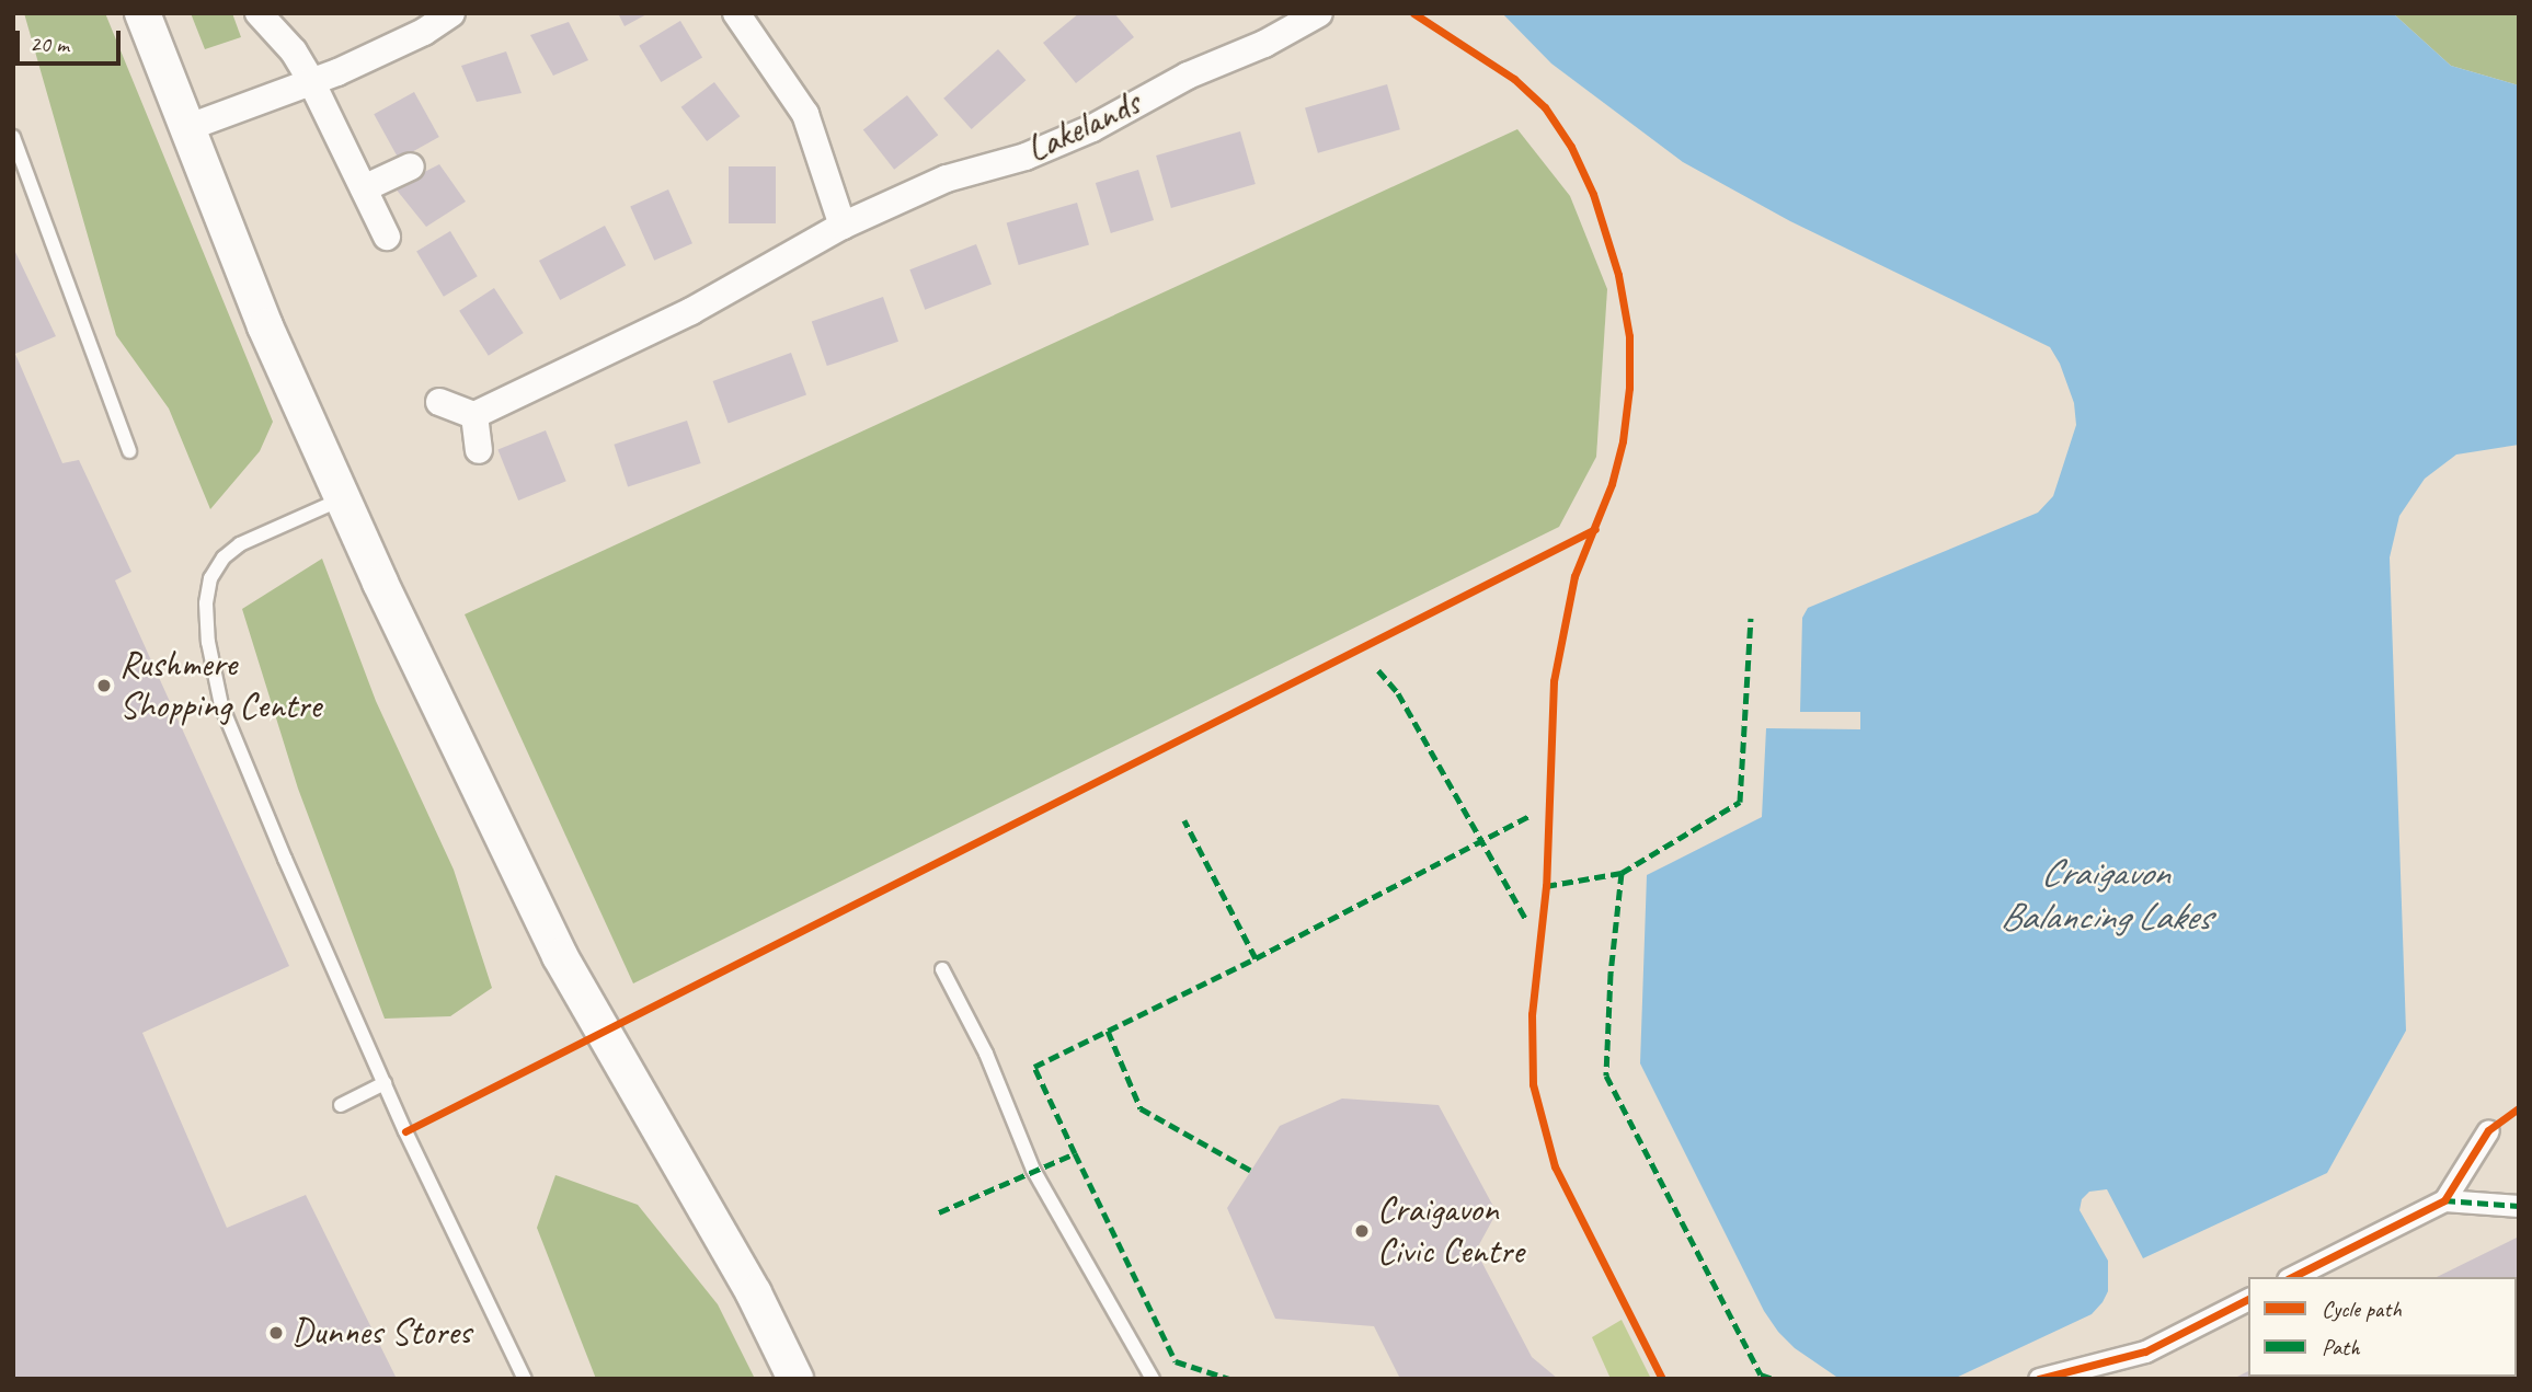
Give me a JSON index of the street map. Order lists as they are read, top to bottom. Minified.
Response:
{"streets":{"street":["Lakelands"]},"water":["Craigavon Balancing Lakes"],"places":["Rushmere Shopping Centre","Craigavon Civic Centre","Dunnes Stores"],"legend":["Cycle path","Path"],"scale_bar":"20 m"}
